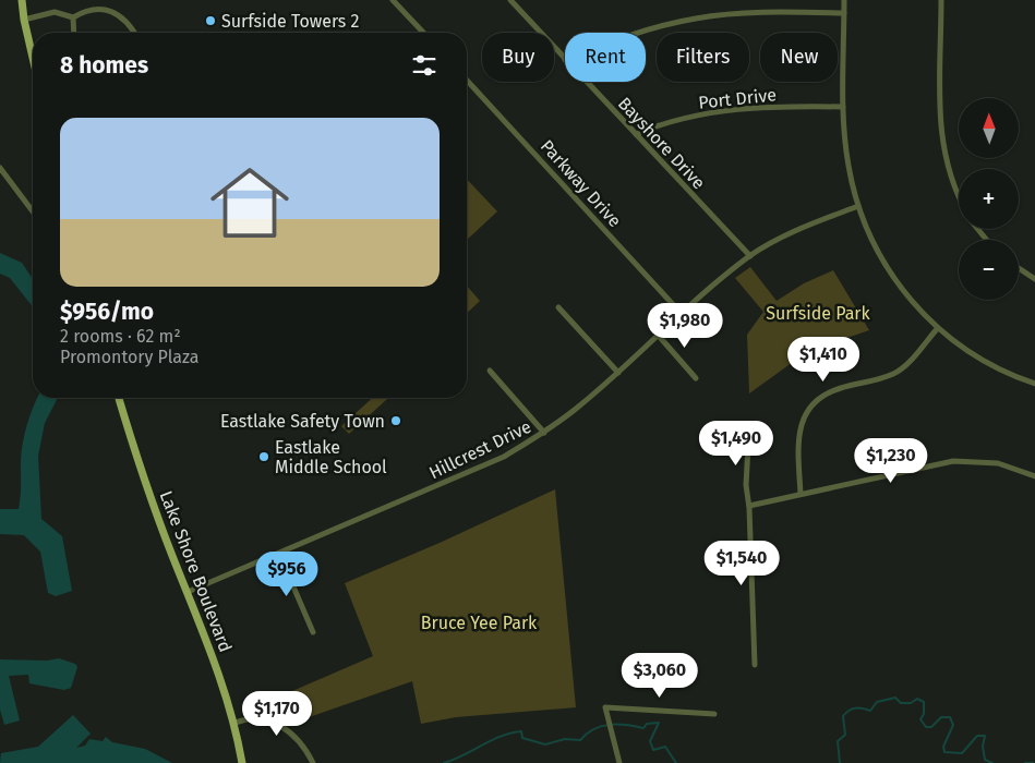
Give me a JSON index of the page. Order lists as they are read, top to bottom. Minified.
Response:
{"streets":{"main road":["Lake Shore Boulevard"],"street":["Port Drive","Bayshore Drive","Parkway Drive","Hillcrest Drive"]},"crossings":[["Port Drive","Bayshore Drive"],["Bayshore Drive","Hillcrest Drive"],["Parkway Drive","Hillcrest Drive"],["Hillcrest Drive","Lake Shore Boulevard"]],"parks":["Surfside Park","Bruce Yee Park"],"places":["Surfside Towers 2","Eastlake Safety Town","Eastlake Middle School"],"north":"top","page":{"chip":["Buy","Rent","Filters","New"],"heading":"8 homes","map_buttons":["+","−"],"list":[{"name":"$956/mo","note":"2 rooms · 62 m² · Promontory Plaza"}],"price":["$1,980","$1,410","$1,490","$1,230","$1,540","$956","$3,060","$1,170"]}}
